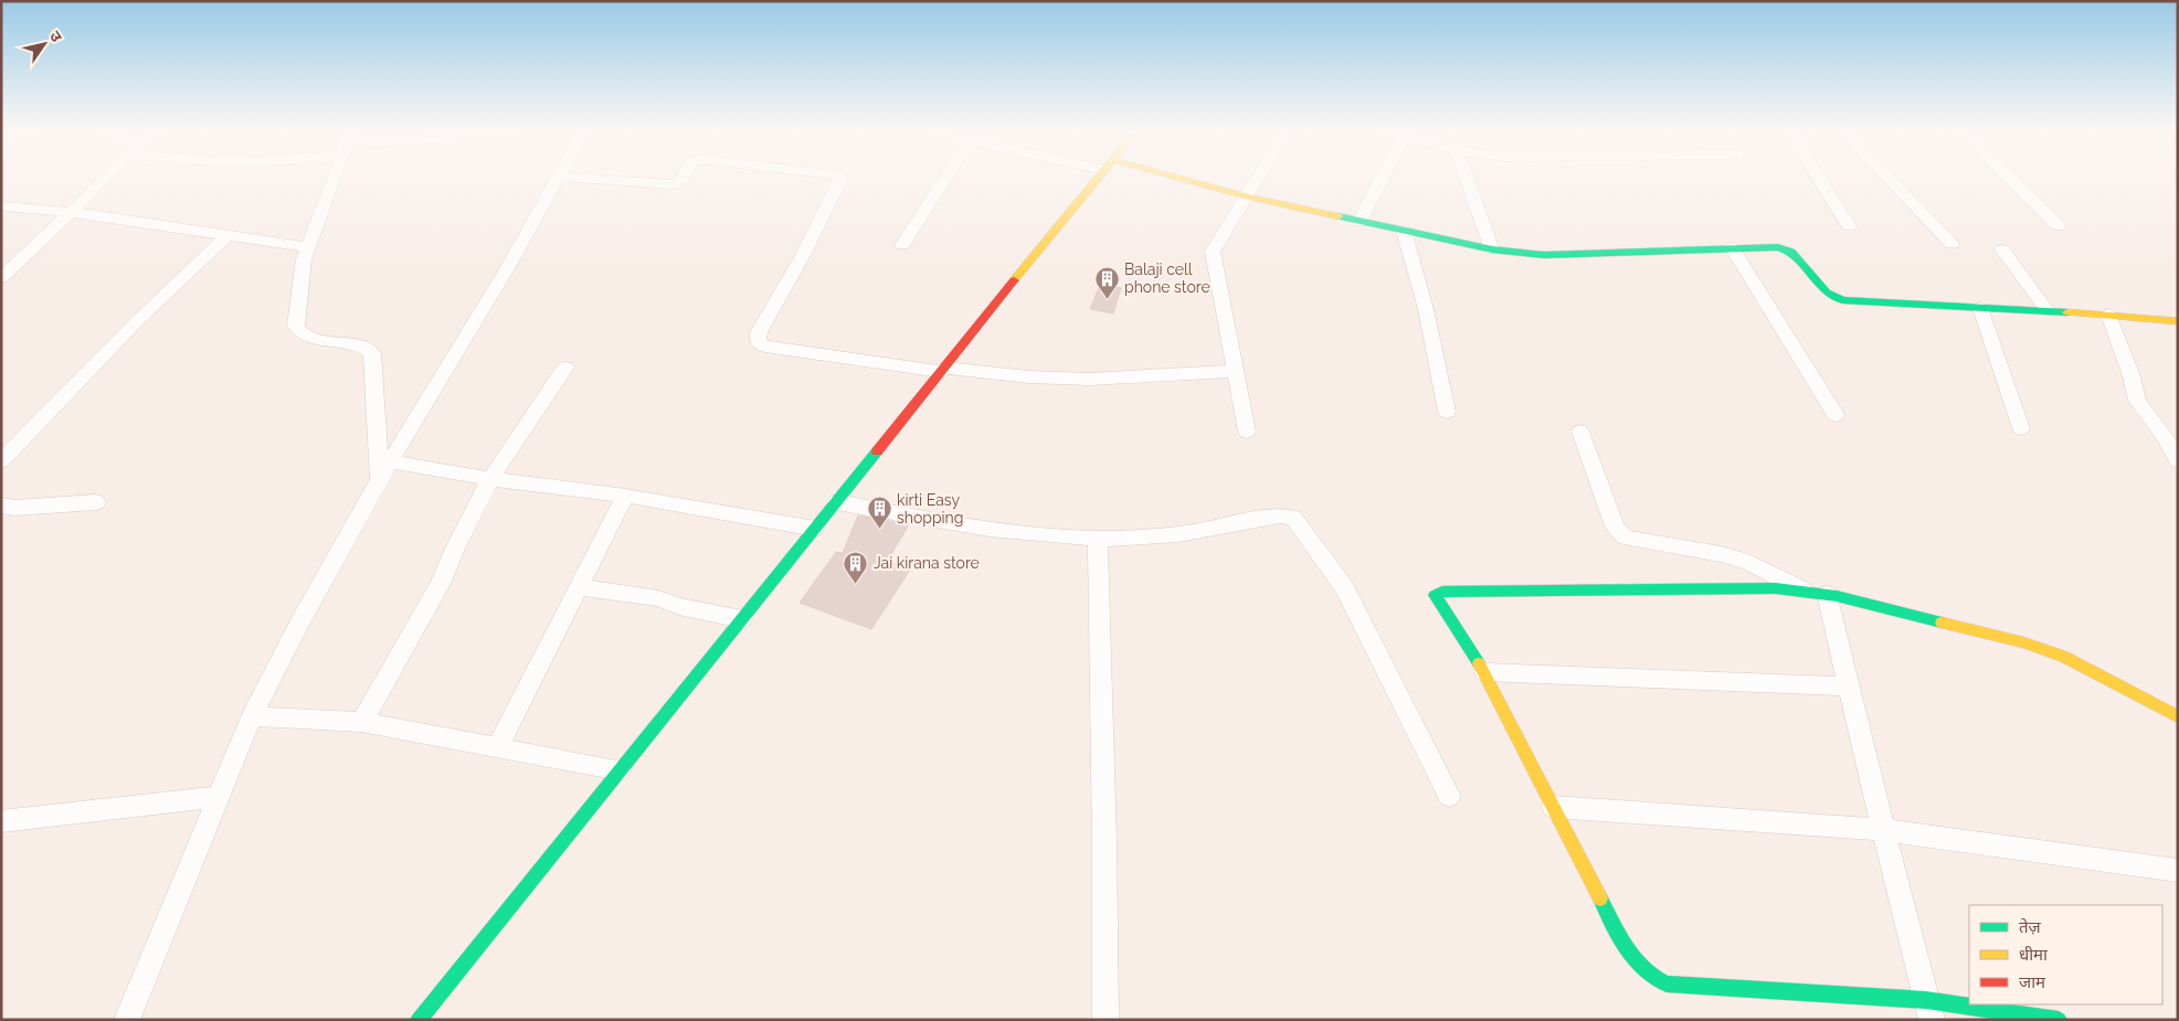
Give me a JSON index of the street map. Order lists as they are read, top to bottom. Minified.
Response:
{"places":{"building":["Balaji cell phone store","kirti Easy shopping","Jai kirana store"]},"legend":["तेज़","धीमा","जाम"],"north":"top right"}
